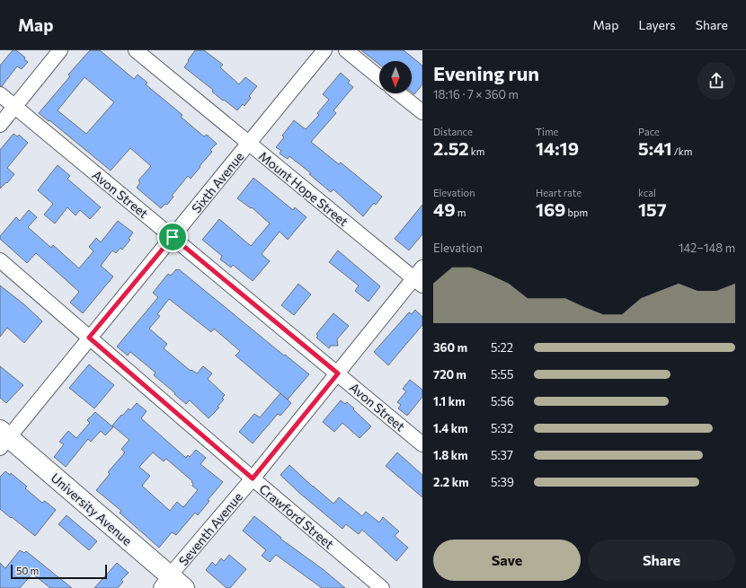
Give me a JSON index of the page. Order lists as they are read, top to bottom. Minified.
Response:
{"streets":{"main road":["University Avenue"],"street":["Sixth Avenue","Mount Hope Street","Avon Street","Crawford Street","Seventh Avenue"]},"crossings":[["Sixth Avenue","Mount Hope Street"],["Sixth Avenue","Avon Street"],["Sixth Avenue","University Avenue"],["Sixth Avenue","Crawford Street"],["Mount Hope Street","Seventh Avenue"],["Avon Street","Seventh Avenue"],["University Avenue","Seventh Avenue"],["Crawford Street","Seventh Avenue"]],"scale_bar":"50 m","north":"bottom","page":{"header":"Map","nav":["Map","Layers","Share"],"heading":["Evening run","18:16 · 7 × 360 m"],"stats":[["Distance","2.52 km"],["Time","14:19"],["Pace","5:41 /km"],["Elevation","49 m"],["Heart rate","169 bpm"],["kcal","157"]],"chart":["Elevation","142–148 m"],"list":[{"name":"360 m","note":"5:22"},{"name":"720 m","note":"5:55"},{"name":"1.1 km","note":"5:56"},{"name":"1.4 km","note":"5:32"},{"name":"1.8 km","note":"5:37"},{"name":"2.2 km","note":"5:39"}],"buttons":["Save","Share"],"scale":"50 m"}}
